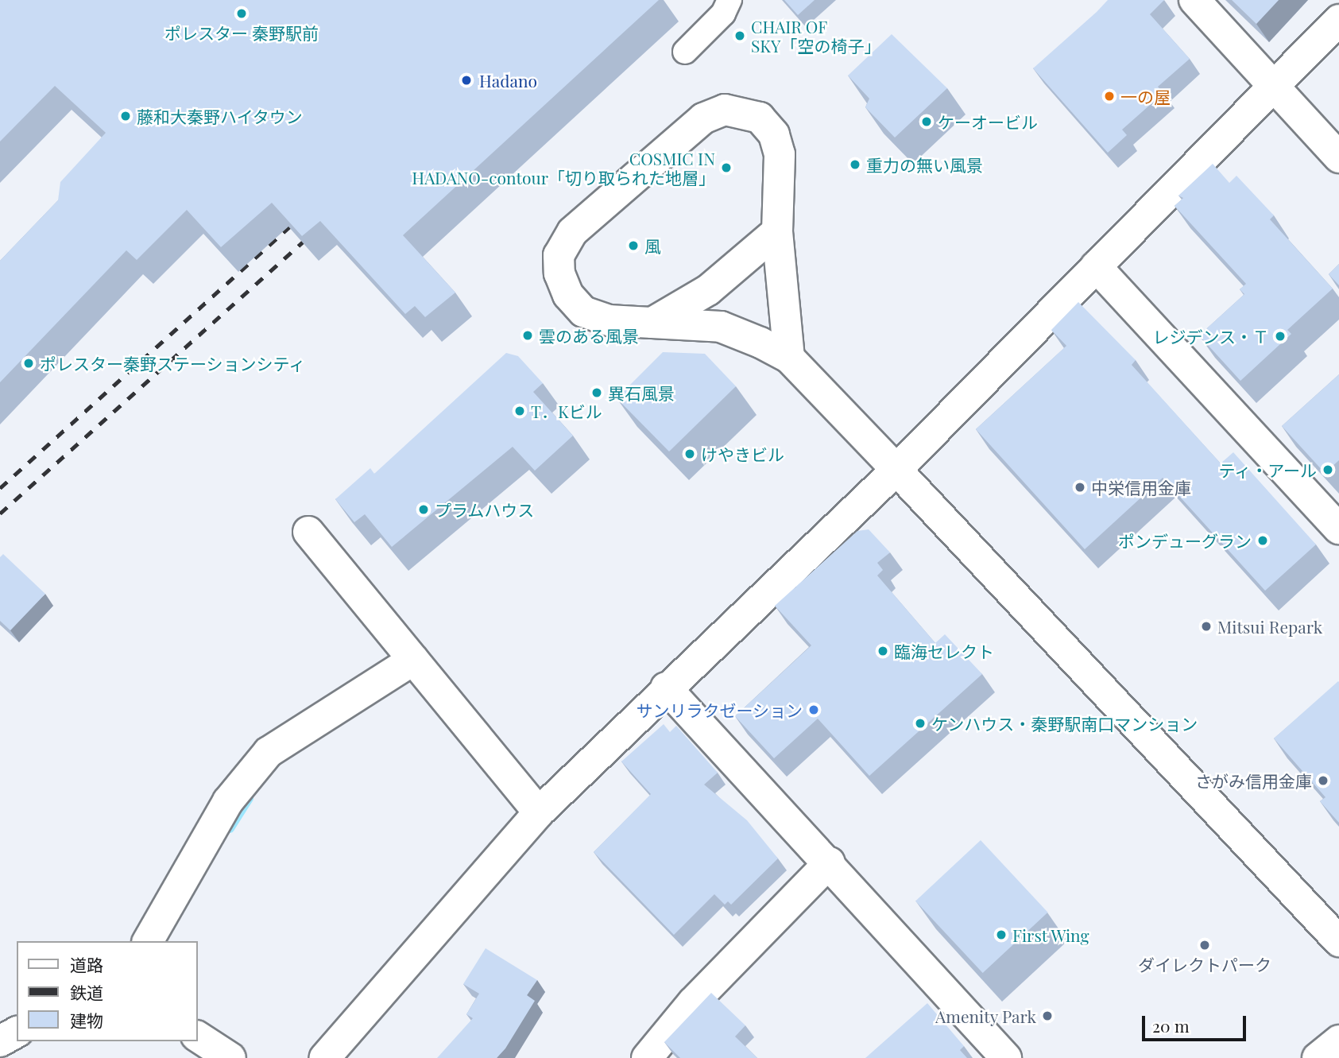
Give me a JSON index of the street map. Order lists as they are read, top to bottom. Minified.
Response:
{"places":["ポレスター 秦野駅前","CHAIR OF SKY「空の椅子」","Hadano","一の屋","藤和大秦野ハイタウン","ケーオービル","重力の無い風景","COSMIC IN HADANO-contour「切り取られた地層」","風","雲のある風景","レジデンス・Ｔ","ポレスター秦野ステーションシティ","異石風景","T．Kビル","けやきビル","ティ・アール","中栄信用金庫","プラムハウス","ポンデューグラン","Mitsui Repark","臨海セレクト","サンリラクゼーション","ケンハウス・秦野駅南口マンション","さがみ信用金庫","First Wing","ダイレクトパーク","Amenity Park"],"legend":["道路","鉄道","建物"],"scale_bar":"20 m"}
